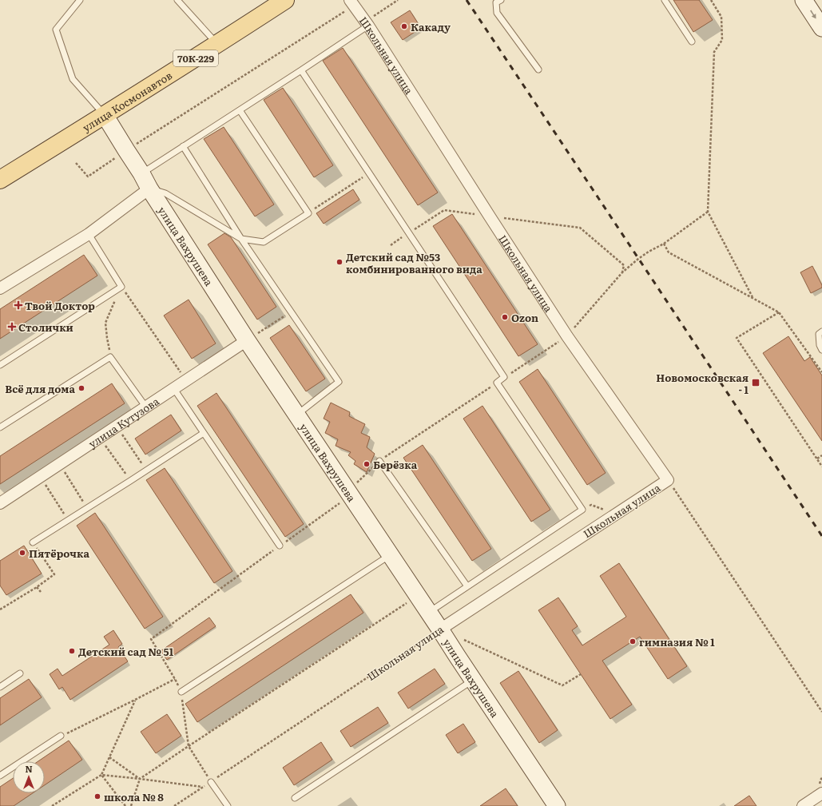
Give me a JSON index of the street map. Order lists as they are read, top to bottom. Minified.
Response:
{"streets":{"main road":["70К-229","улица Космонавтов","улица Вахрушева"],"street":["Школьная улица","улица Кутузова"]},"crossings":[["Школьная улица","улица Вахрушева"],["улица Космонавтов","улица Вахрушева"],["улица Вахрушева","улица Кутузова"]],"places":{"other":["Какаду","Детский сад №53 комбинированного вида","Ozon","Всё для дома","Берёзка","Пятёрочка","гимназия № 1","Детский сад № 51","школа № 8"],"health":["Твой Доктор","Столички"],"transit":["Новомосковская - 1"]},"north":"top"}
